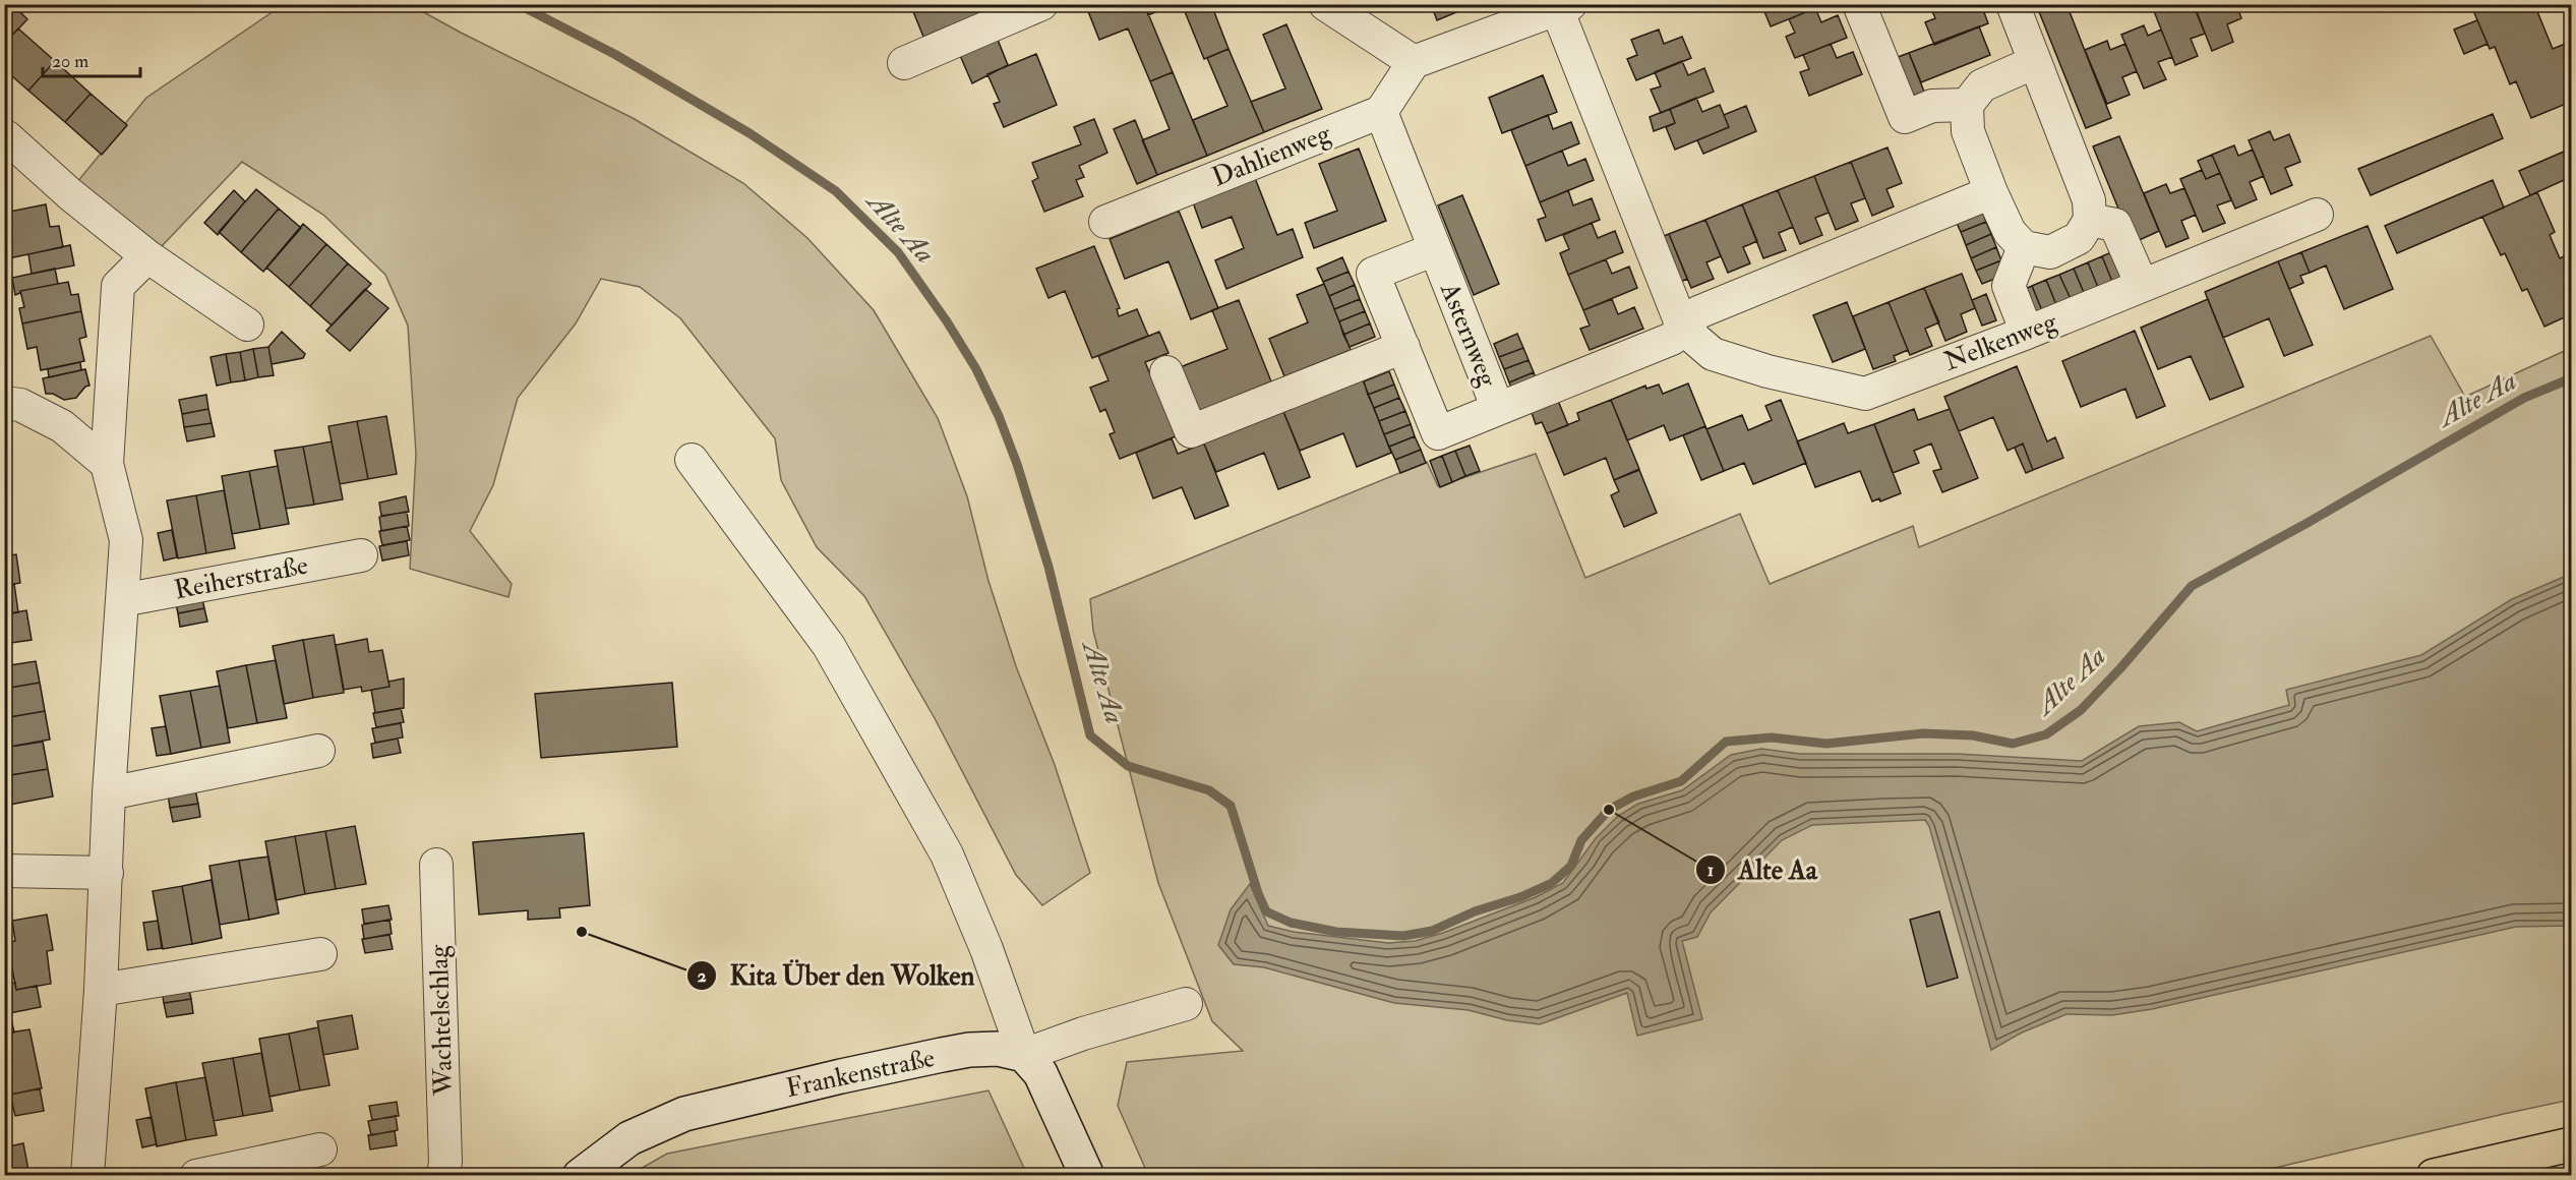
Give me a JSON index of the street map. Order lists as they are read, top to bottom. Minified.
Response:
{"streets":{"main road":["Frankenstraße"],"street":["Dahlienweg","Asternweg","Nelkenweg","Reiherstraße","Wachtelschlag"]},"crossings":[["Dahlienweg","Asternweg"]],"water":["Alte Aa"],"places":["Alte Aa","Kita Über den Wolken"],"scale_bar":"20 m"}
